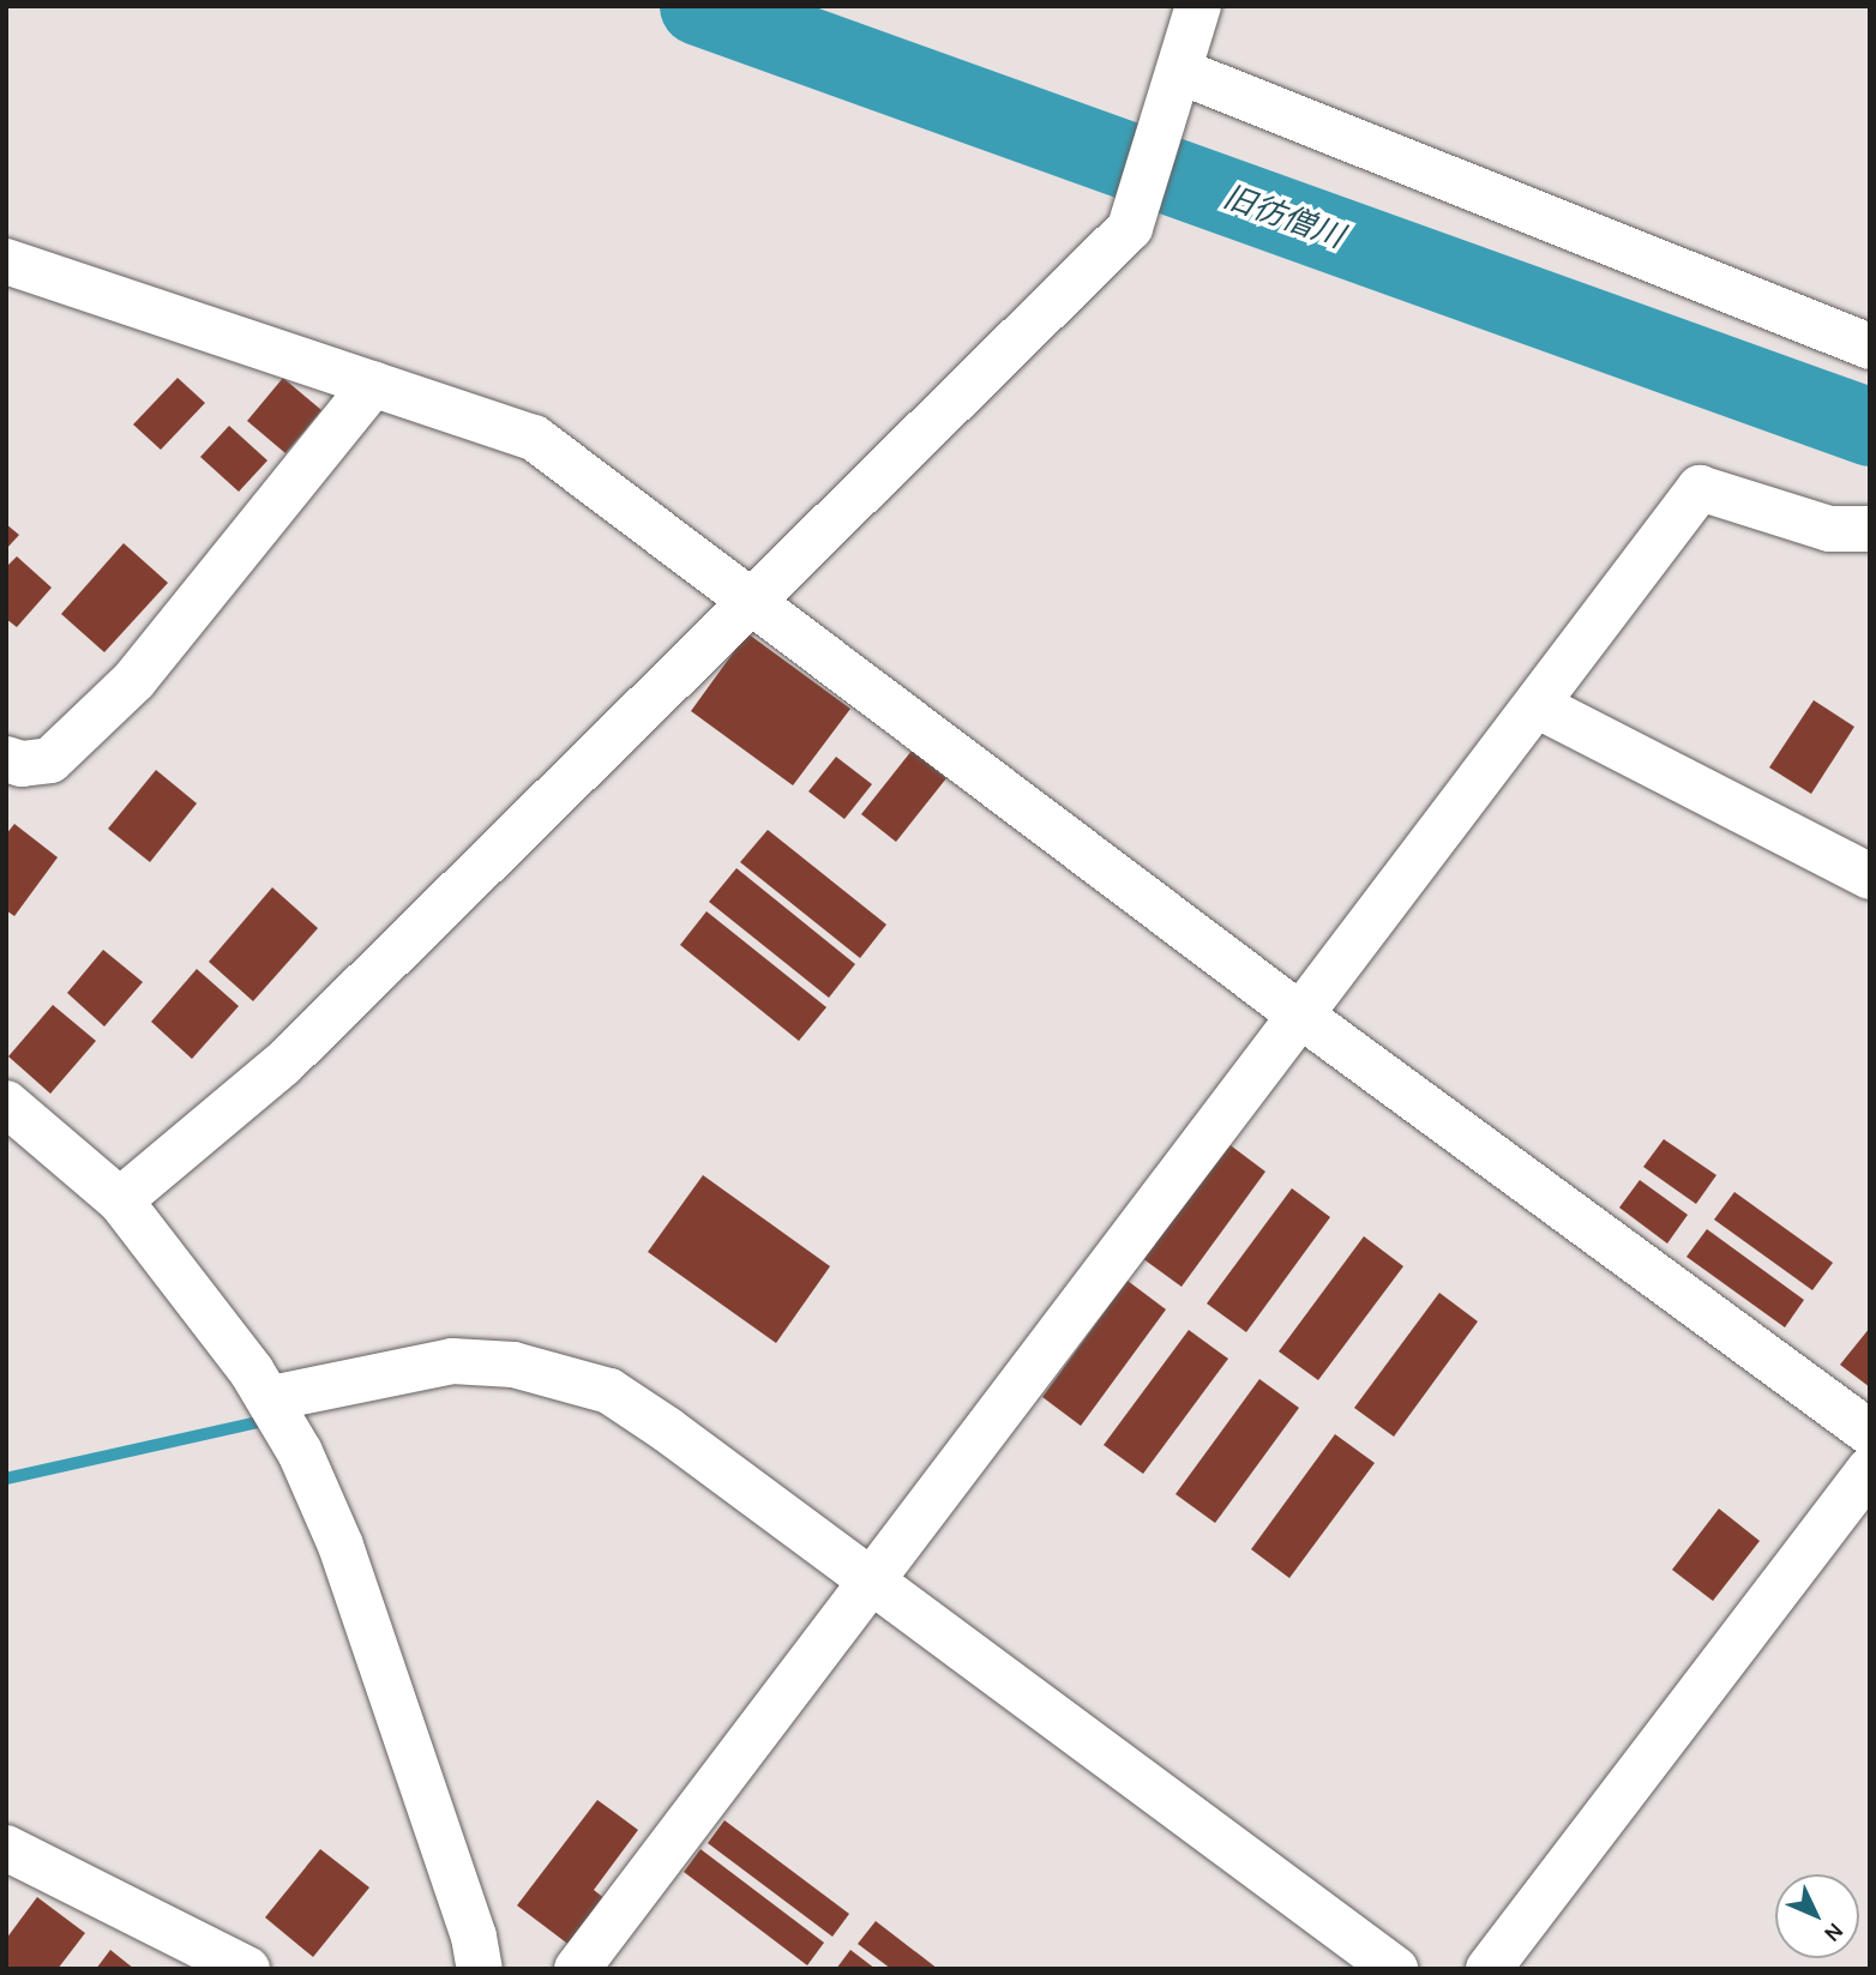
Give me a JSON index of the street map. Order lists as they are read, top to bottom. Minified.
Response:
{"water":["旧彷僧川"],"north":"bottom right"}
